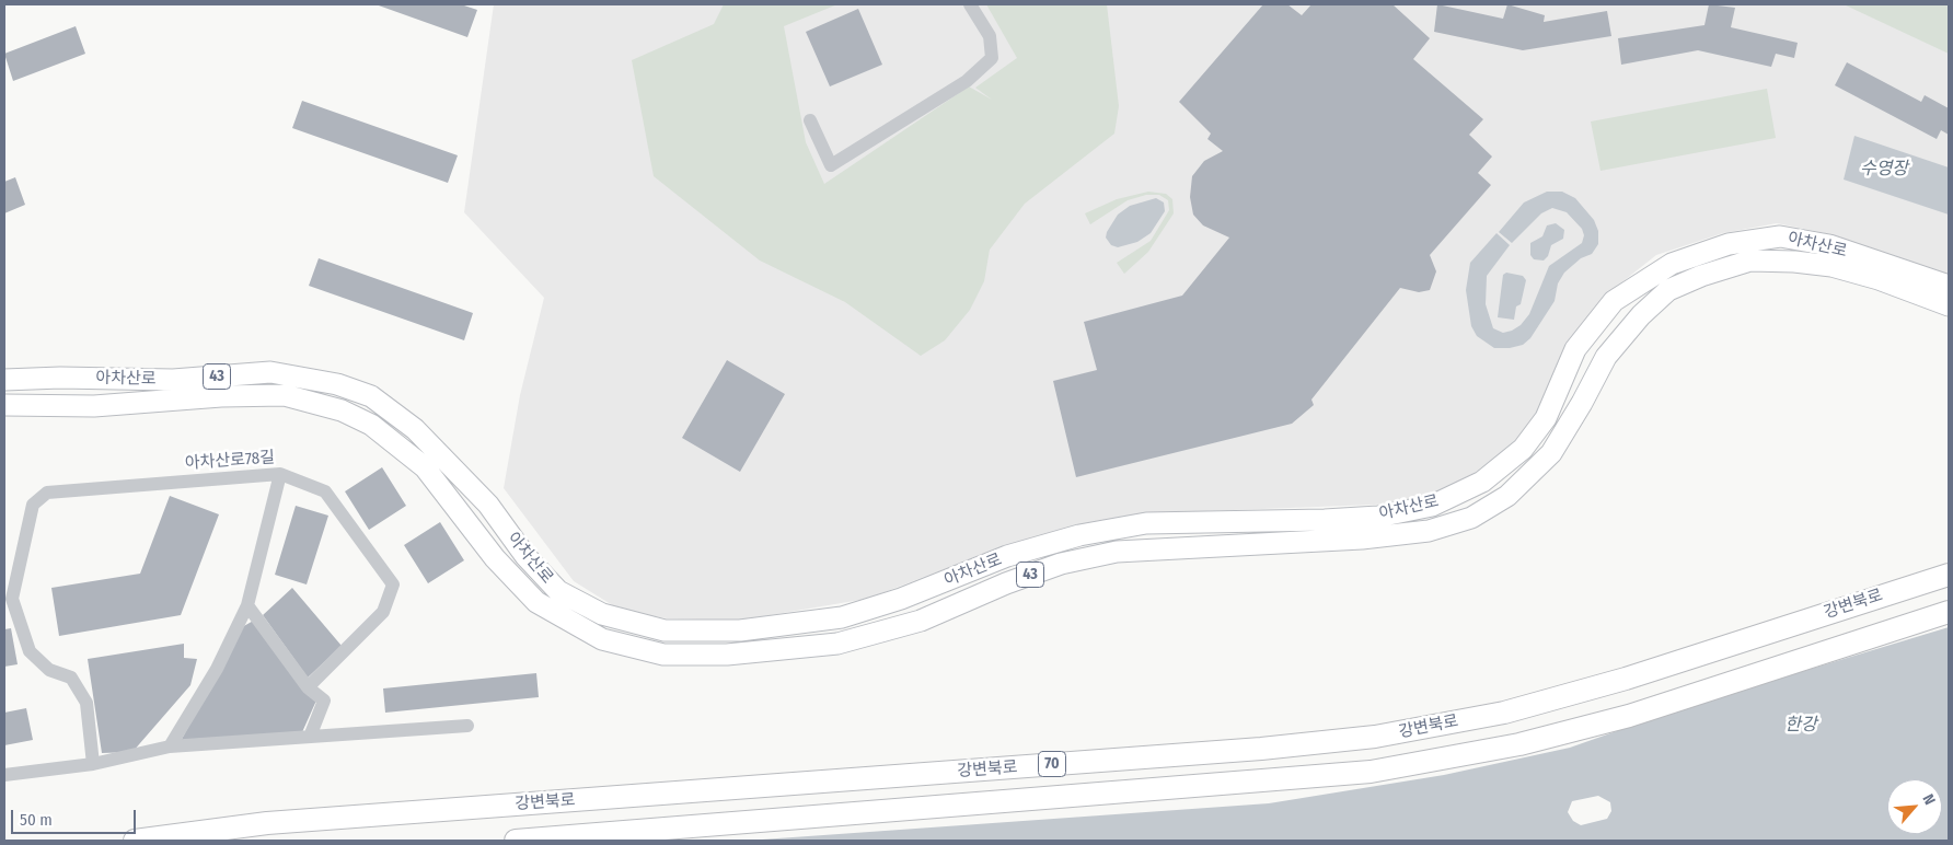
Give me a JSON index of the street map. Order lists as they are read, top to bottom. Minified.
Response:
{"streets":{"highway":["강변북로","70"],"main road":["아차산로","43"],"street":["아차산로78길"]},"water":["수영장","한강"],"scale_bar":"50 m","north":"top right"}
